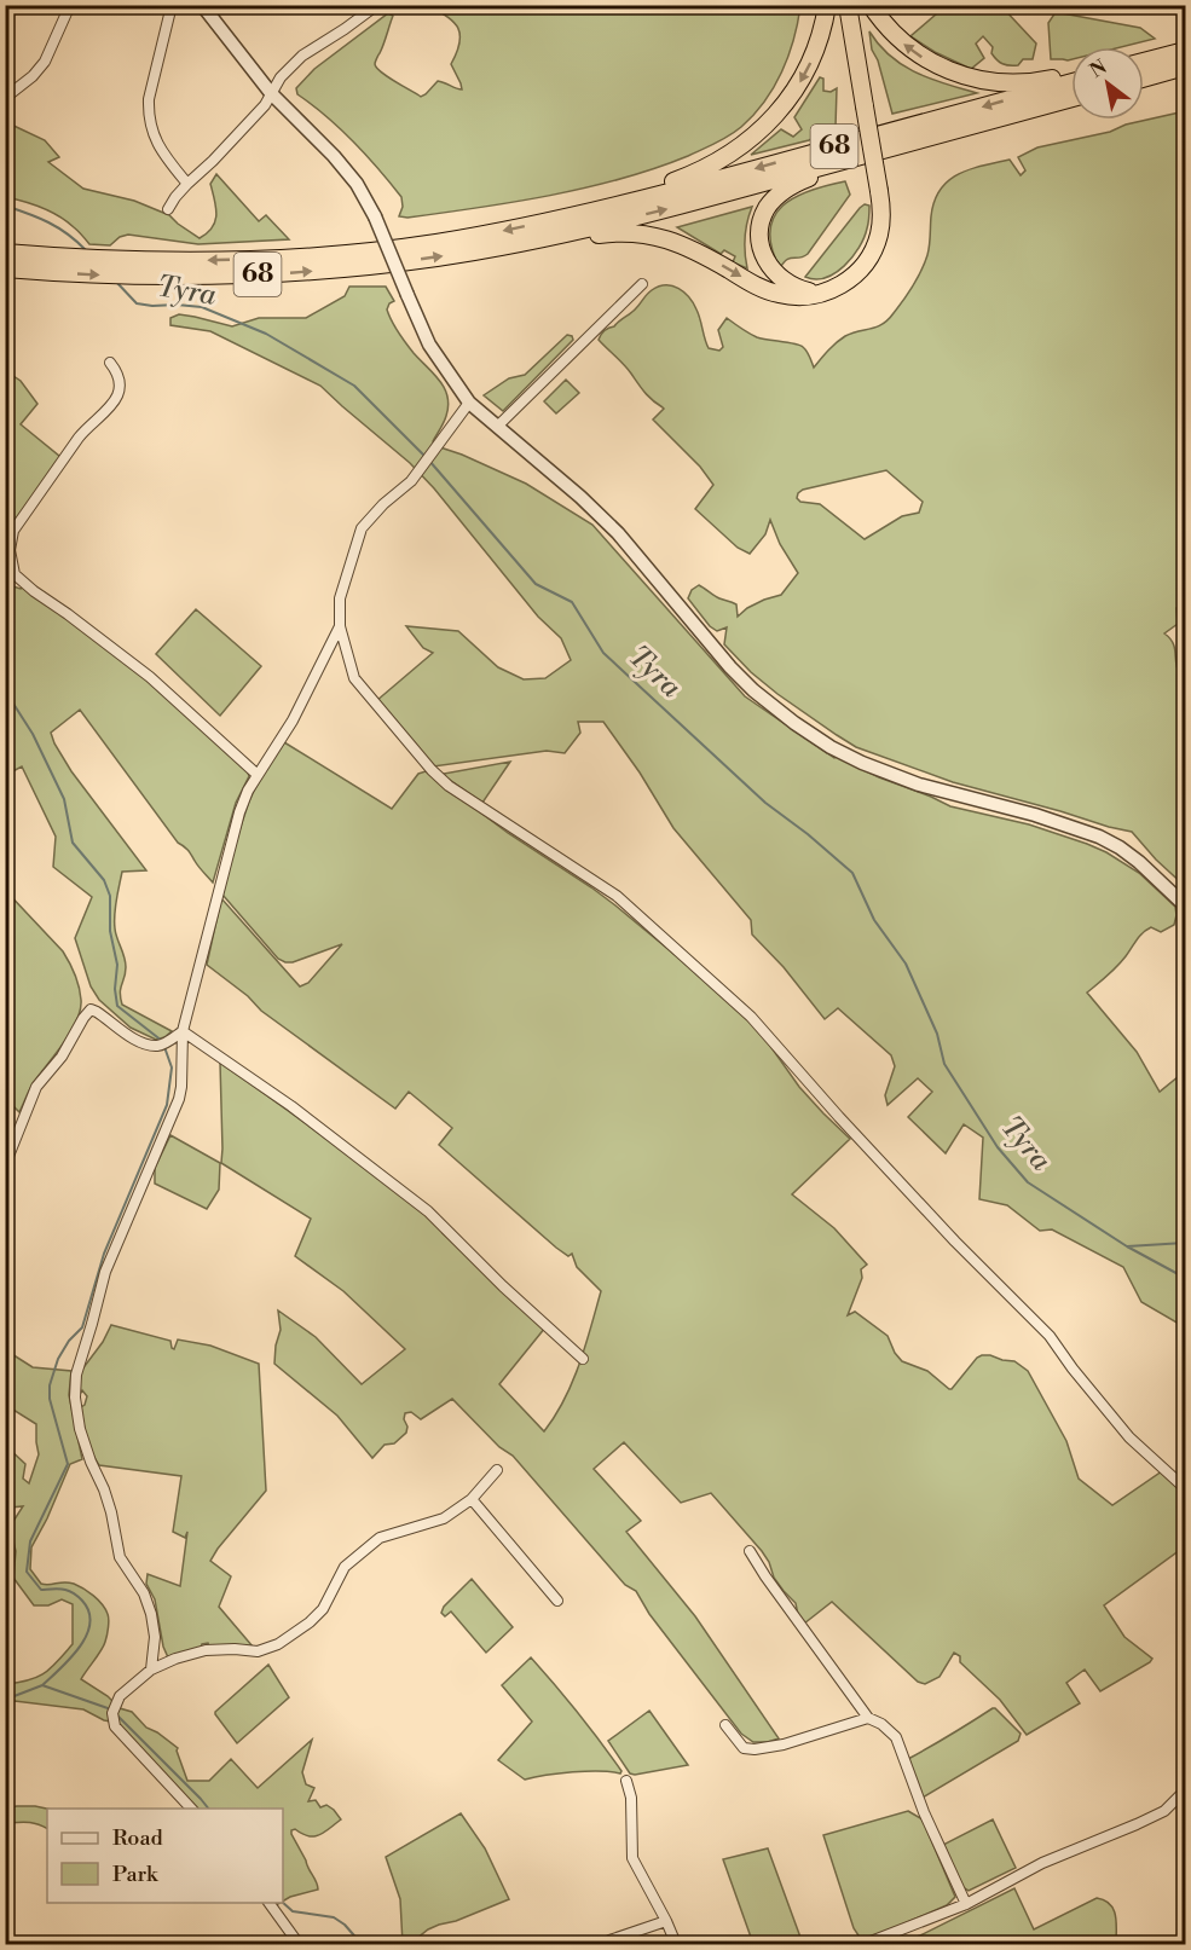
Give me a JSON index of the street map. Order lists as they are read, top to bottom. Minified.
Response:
{"streets":{"highway":["68"]},"water":["Tyra"],"legend":["Road","Park"],"north":"top left"}
